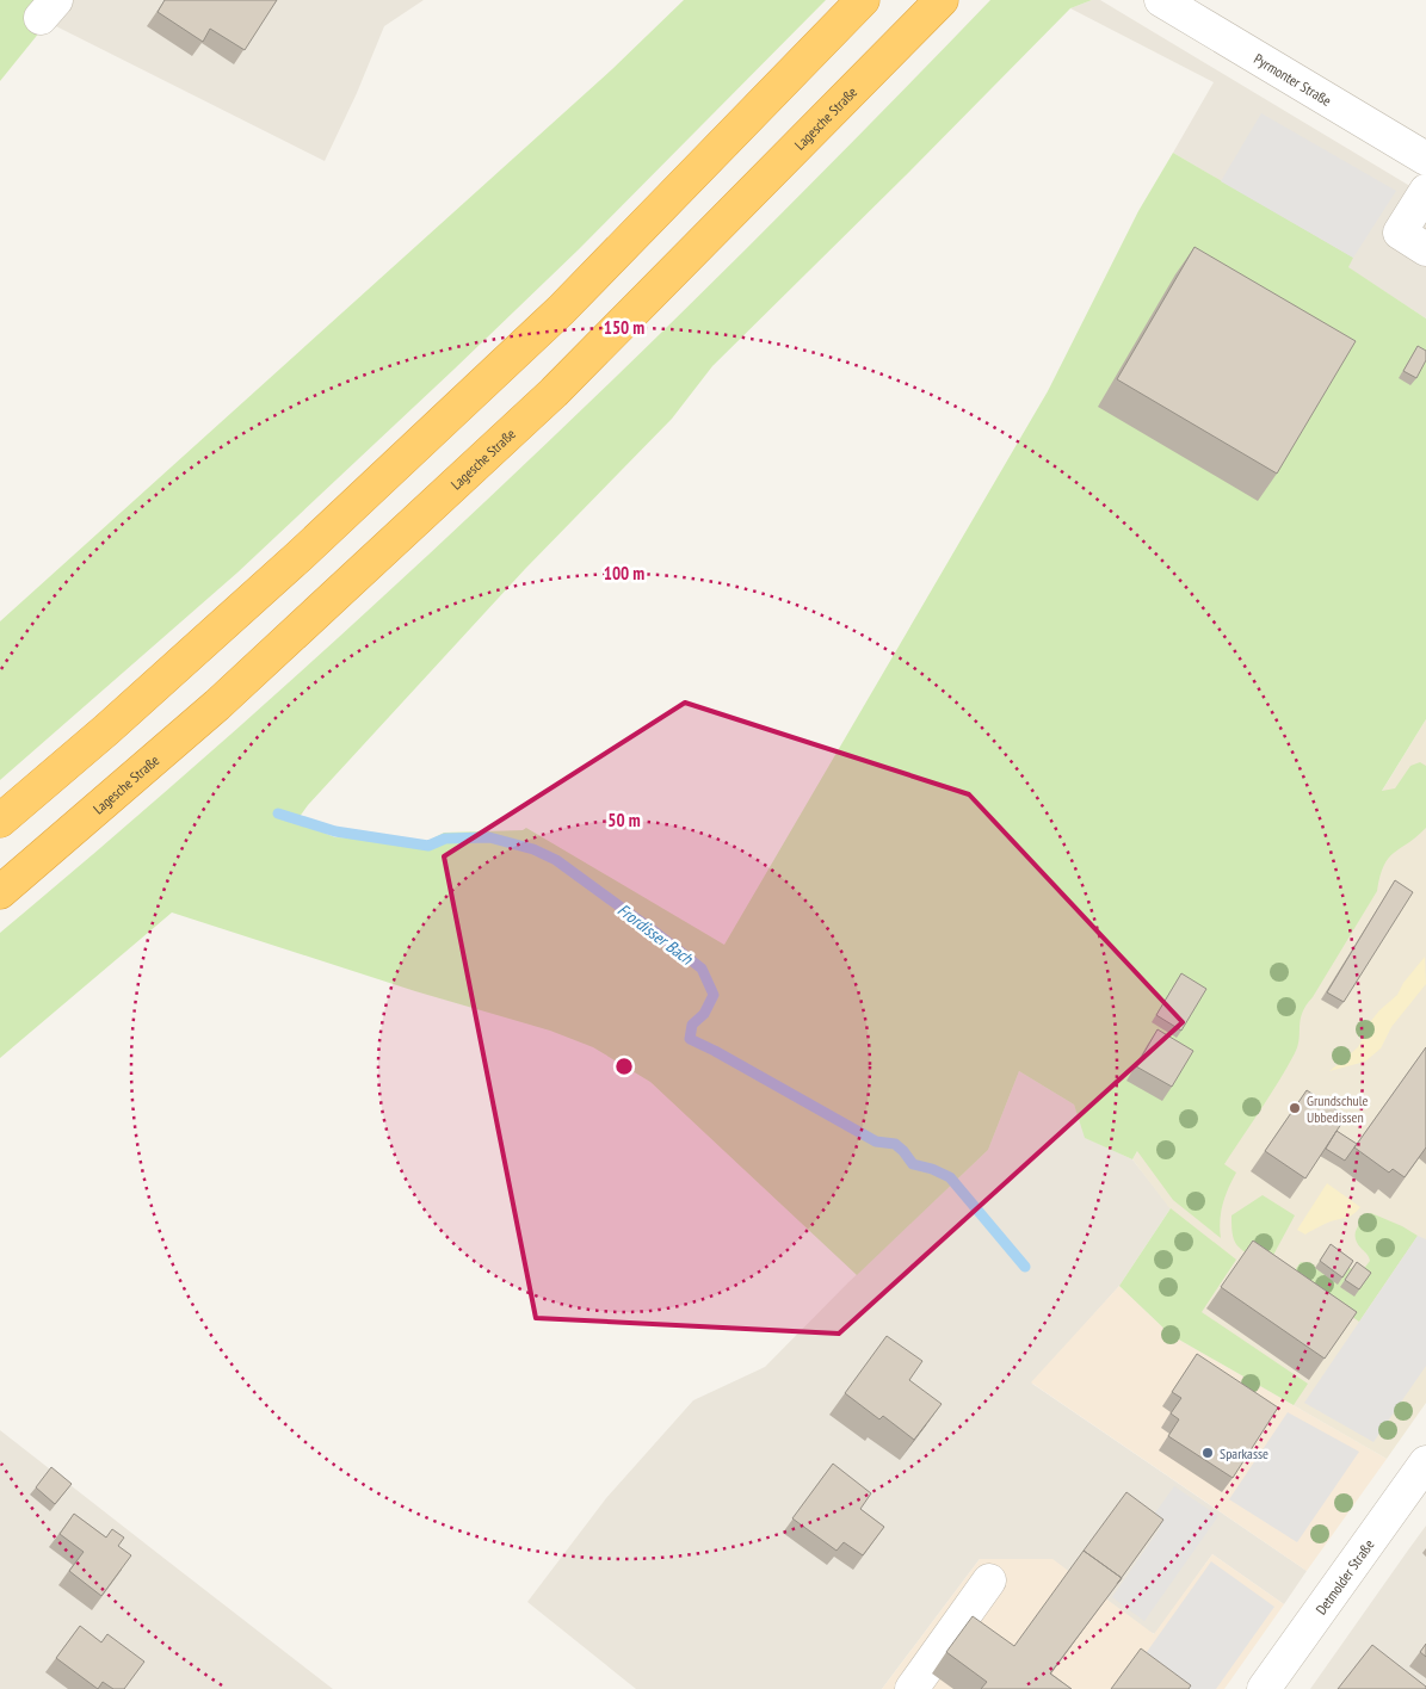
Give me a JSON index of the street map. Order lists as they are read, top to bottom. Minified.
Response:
{"streets":{"highway":["Lagesche Straße"],"street":["Pyrmonter Straße","Detmolder Straße"]},"water":["Frordisser Bach"],"places":["Grundschule Ubbedissen","Sparkasse"],"rings":["150 m","100 m","50 m"]}
